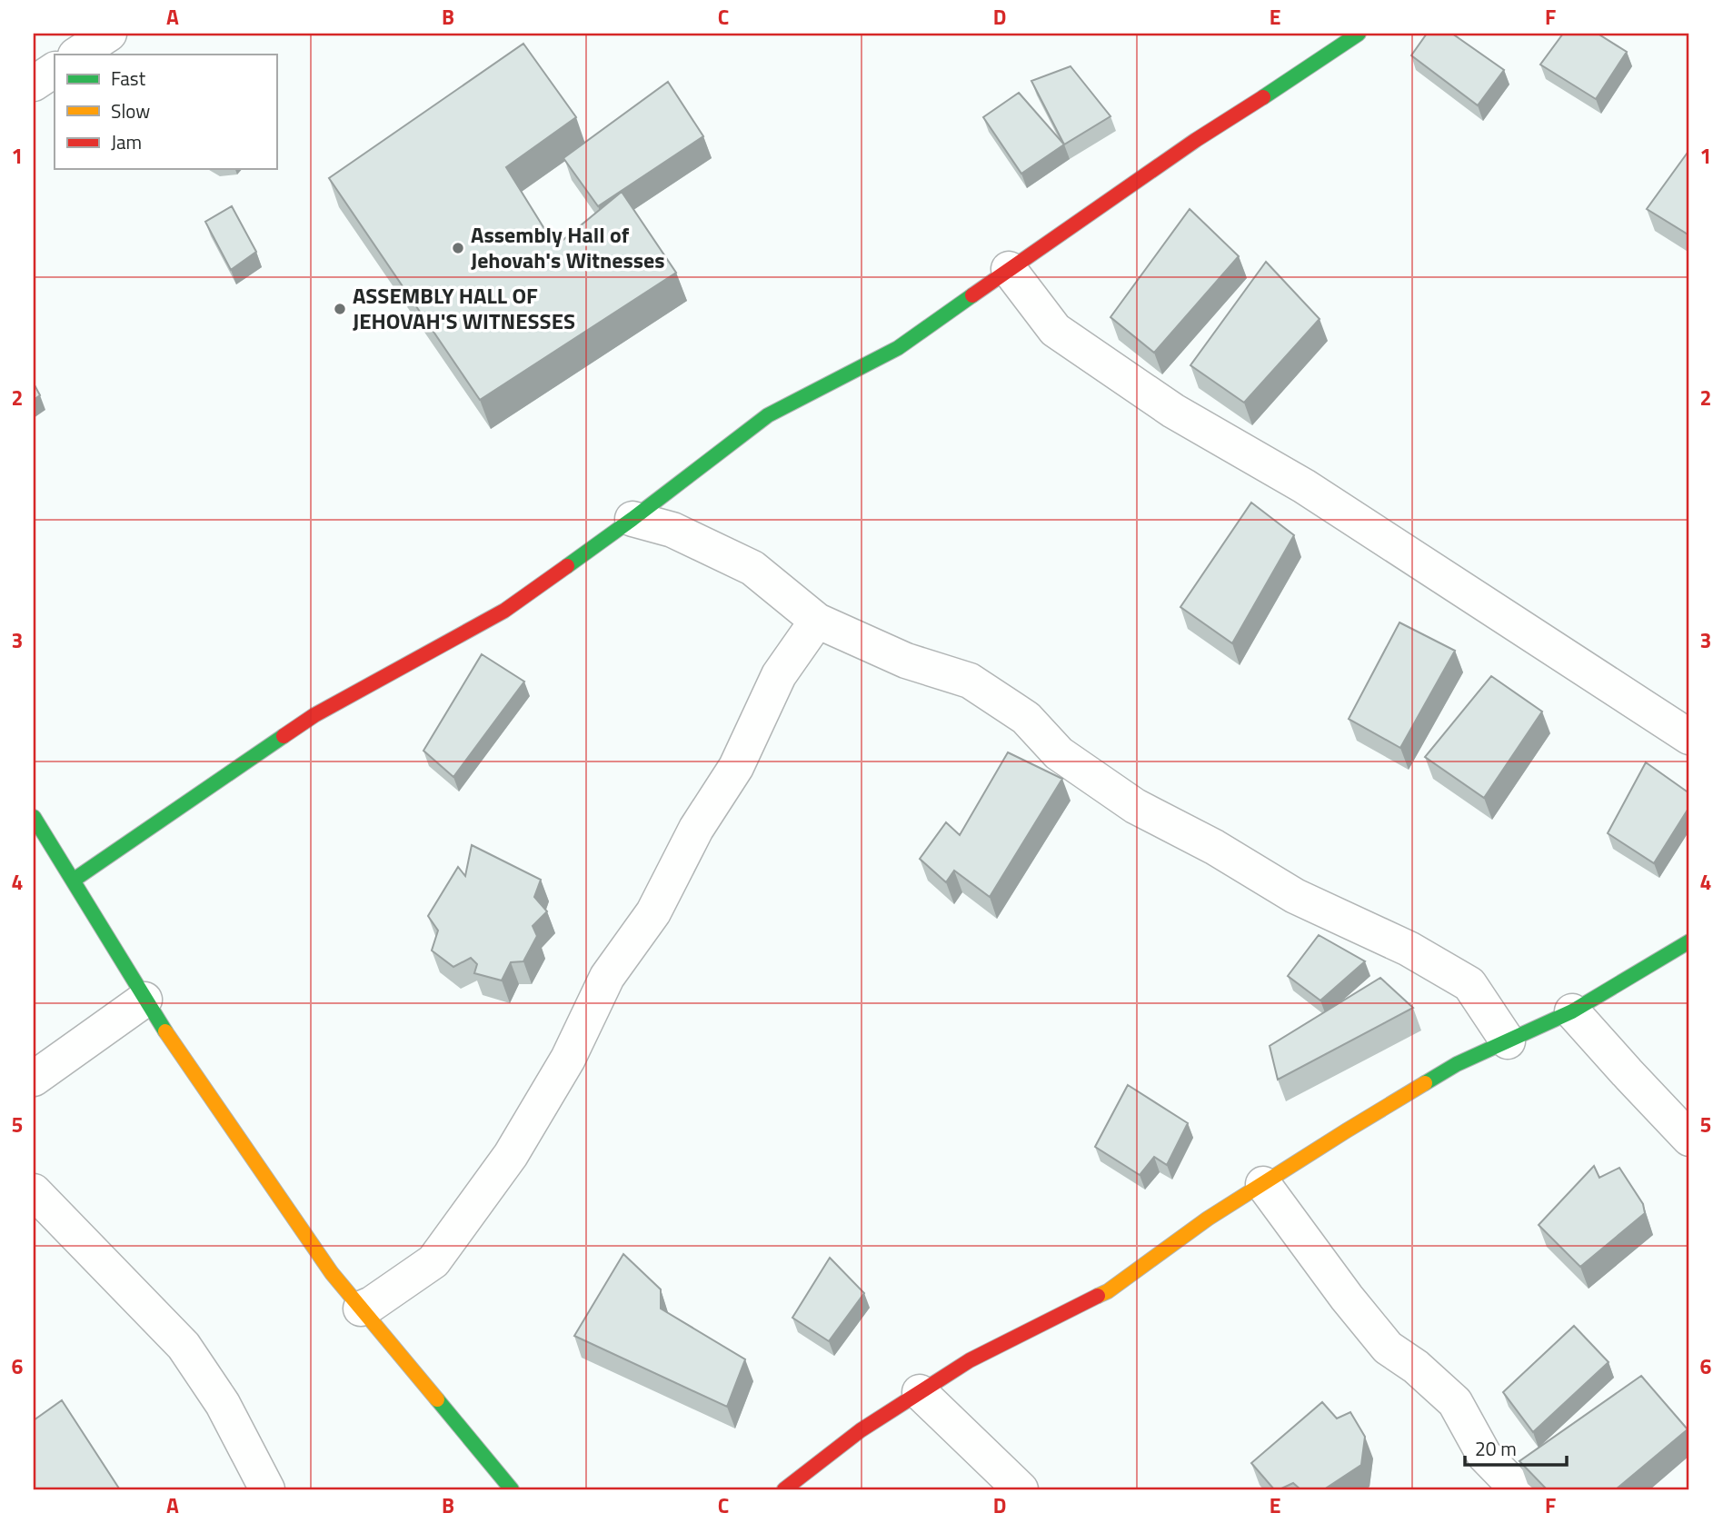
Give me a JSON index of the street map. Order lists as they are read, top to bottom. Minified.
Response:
{"places":["Assembly Hall of Jehovah's Witnesses","ASSEMBLY HALL OF JEHOVAH'S WITNESSES"],"legend":["Fast","Slow","Jam"],"scale_bar":"20 m","grid":{"columns":["A","B","C","D","E","F"],"rows":["1","2","3","4","5","6"]}}
